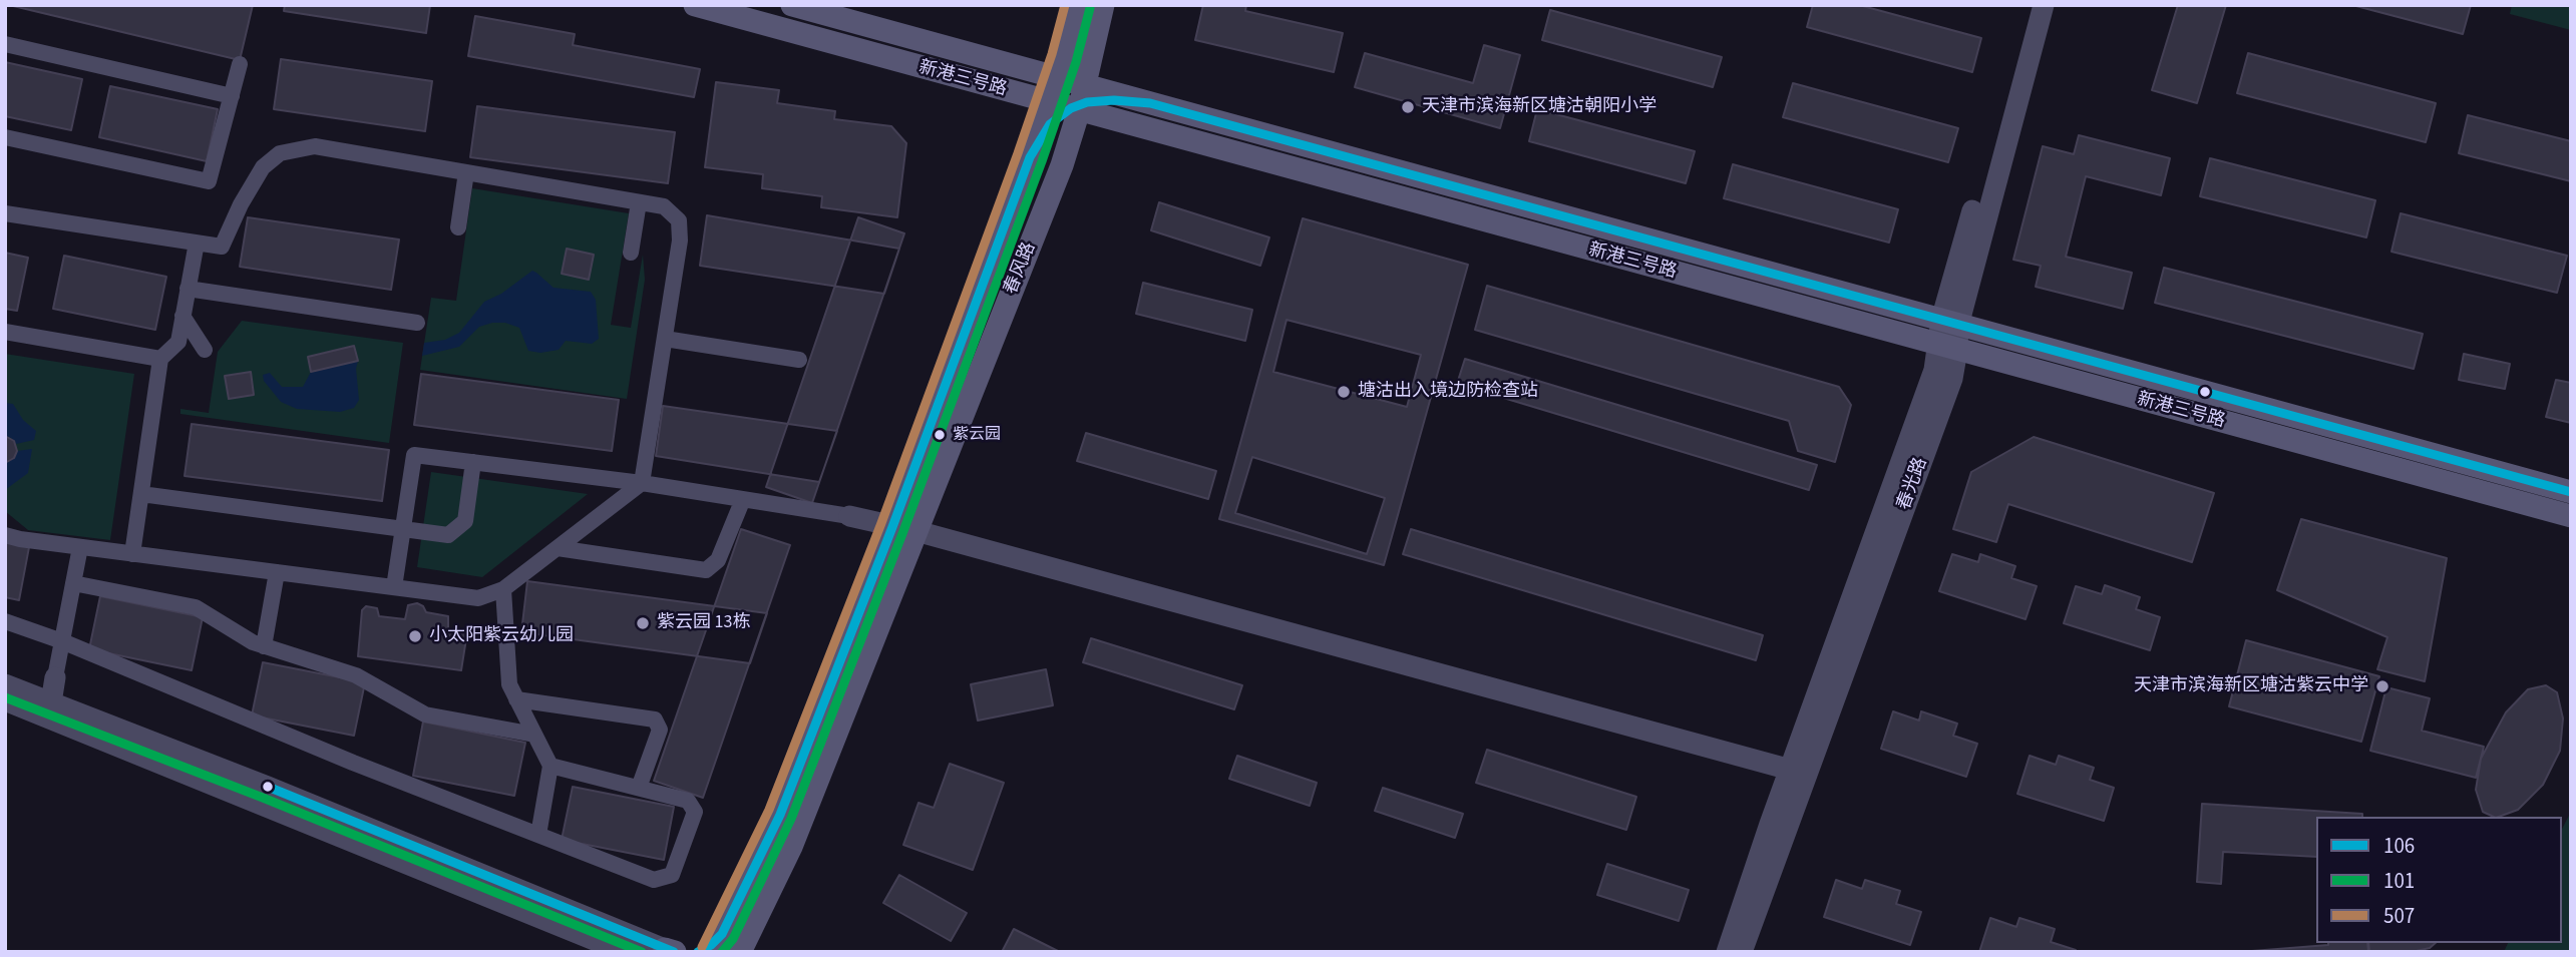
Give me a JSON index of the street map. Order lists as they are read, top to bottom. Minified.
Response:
{"streets":{"main road":["新港三号路","春风路"],"street":["春光路"]},"crossings":[["新港三号路","春风路"],["新港三号路","春光路"]],"places":["天津市滨海新区塘沽朝阳小学","塘沽出入境边防检查站","紫云园","紫云园 13栋","小太阳紫云幼儿园","天津市滨海新区塘沽紫云中学"],"lines":["transit line 507","transit line 101","transit line 106"],"legend":["106","101","507"]}
